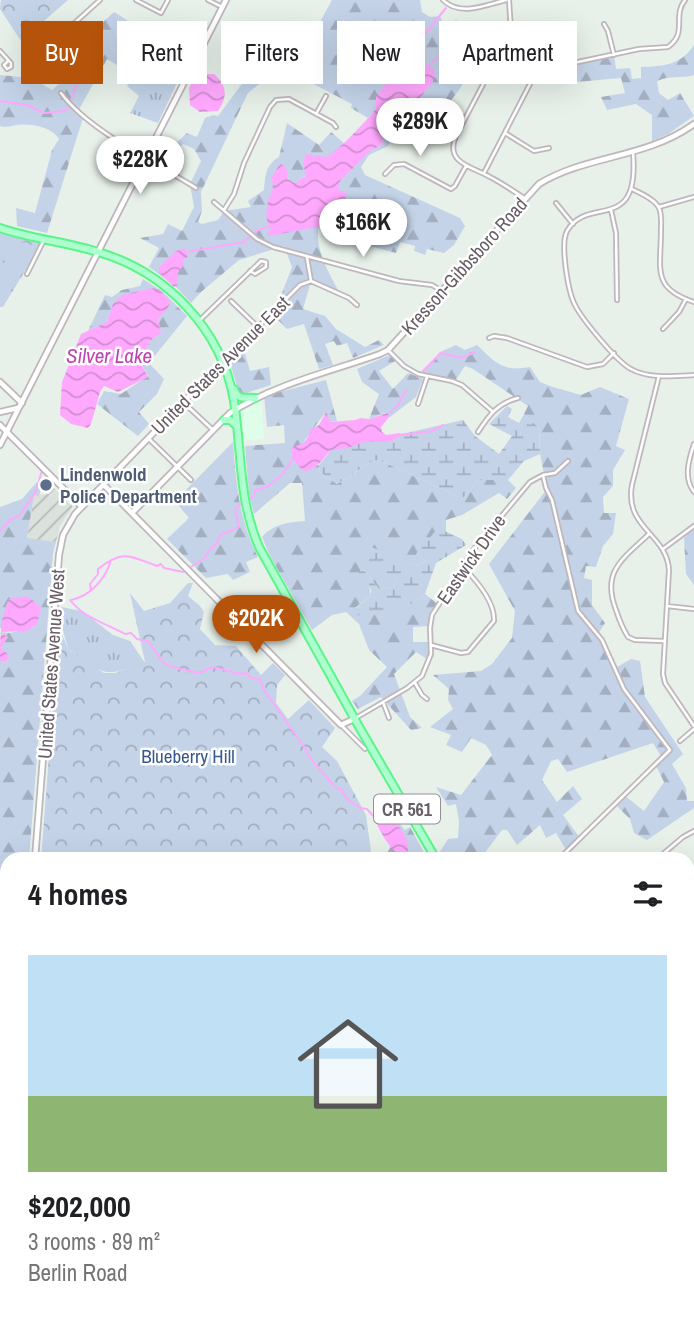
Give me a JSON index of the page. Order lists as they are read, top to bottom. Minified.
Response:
{"streets":{"main road":["CR 561"],"street":["Kresson-Gibbsboro Road","United States Avenue East","Eastwick Drive","United States Avenue West"]},"crossings":[["Kresson-Gibbsboro Road","CR 561"],["United States Avenue East","United States Avenue West"],["United States Avenue East","CR 561"]],"water":["Silver Lake"],"parks":["Blueberry Hill"],"places":["Lindenwold Police Department"],"page":{"chip":["Buy","Rent","Filters","New","Apartment"],"price":["$289K","$228K","$166K","$202K"],"heading":"4 homes","list":[{"name":"$202,000","note":"3 rooms · 89 m² · Berlin Road"}]}}
